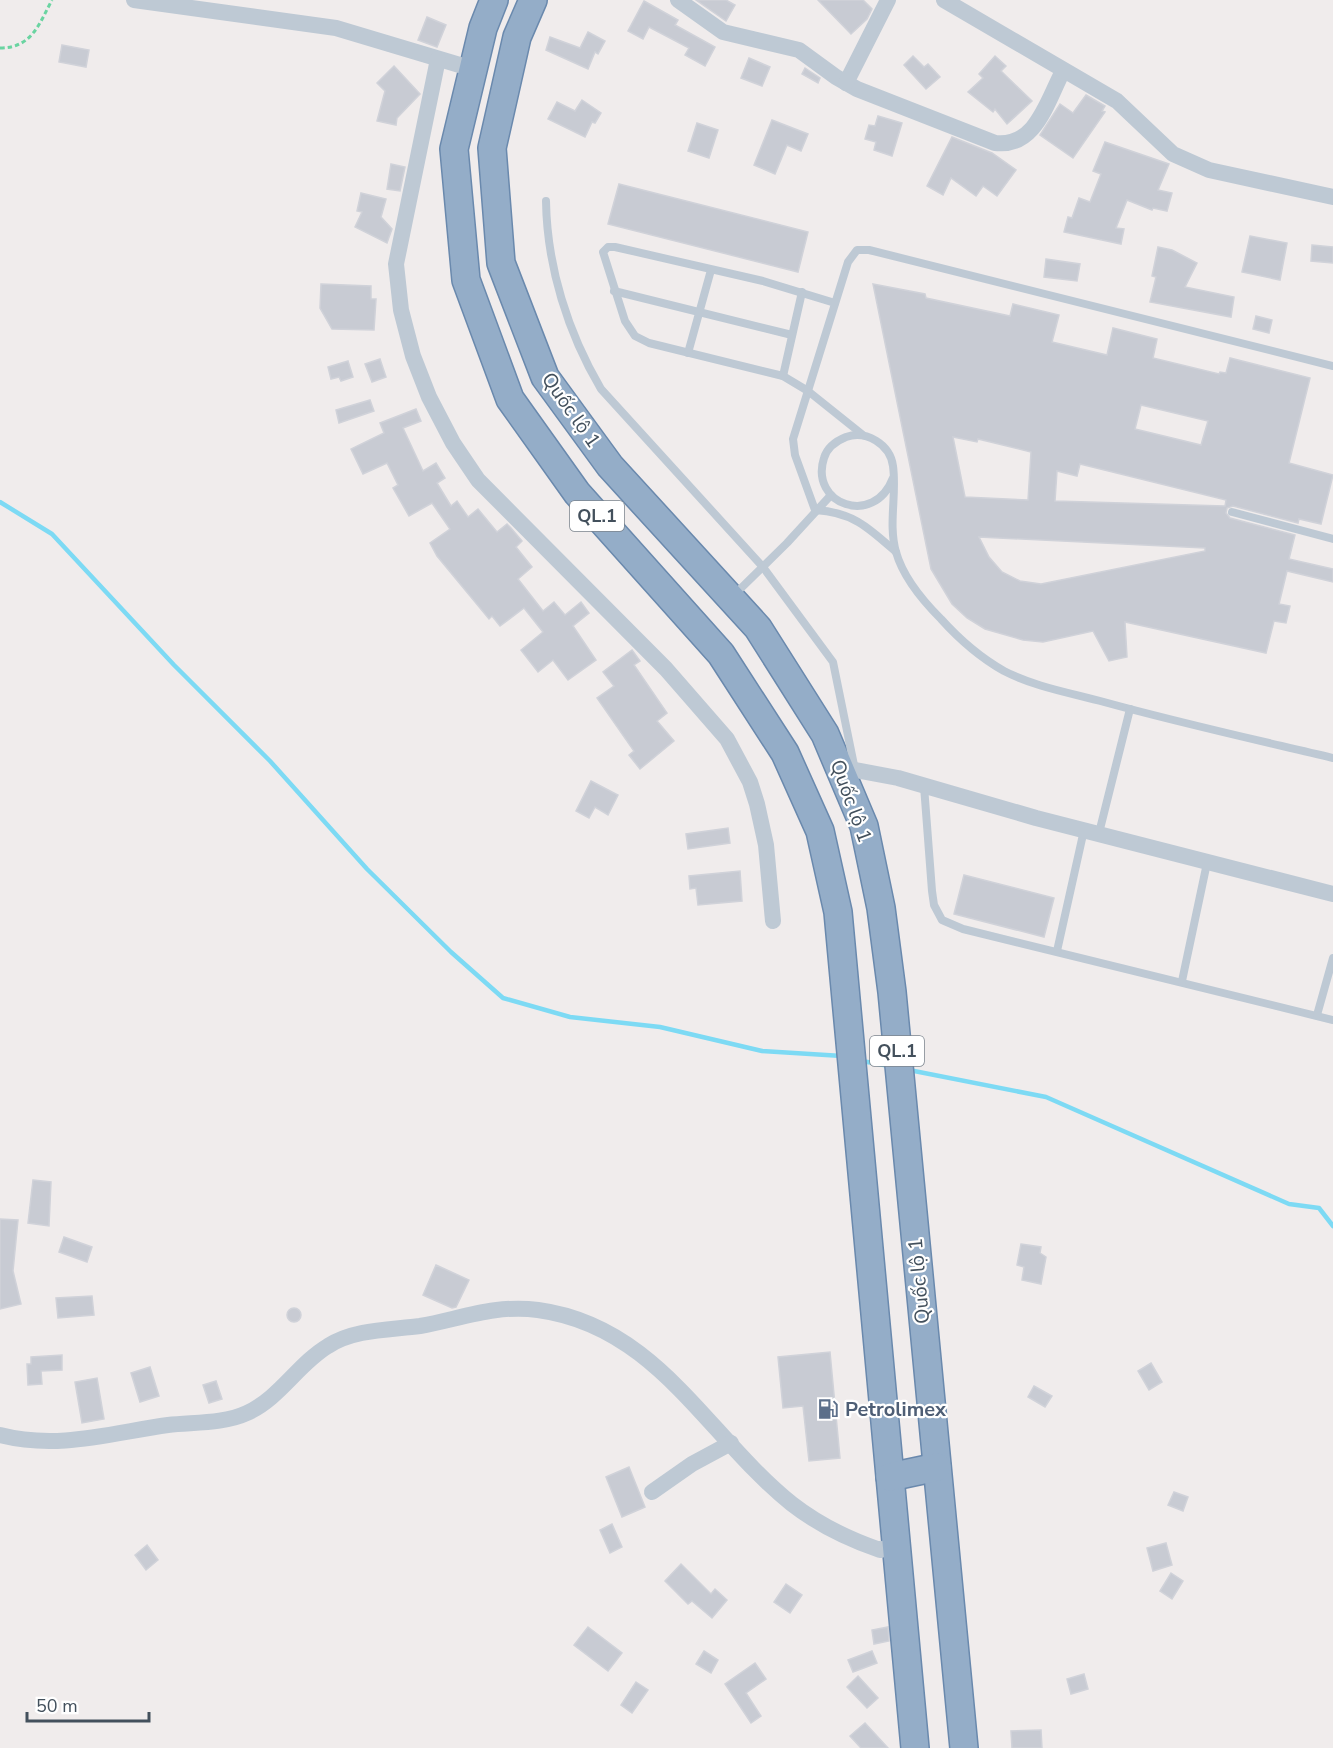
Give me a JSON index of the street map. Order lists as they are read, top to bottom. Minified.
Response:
{"streets":{"highway":["Quốc lộ 1","QL.1"]},"places":{"fuel station":["Petrolimex"]},"scale_bar":"50 m"}
